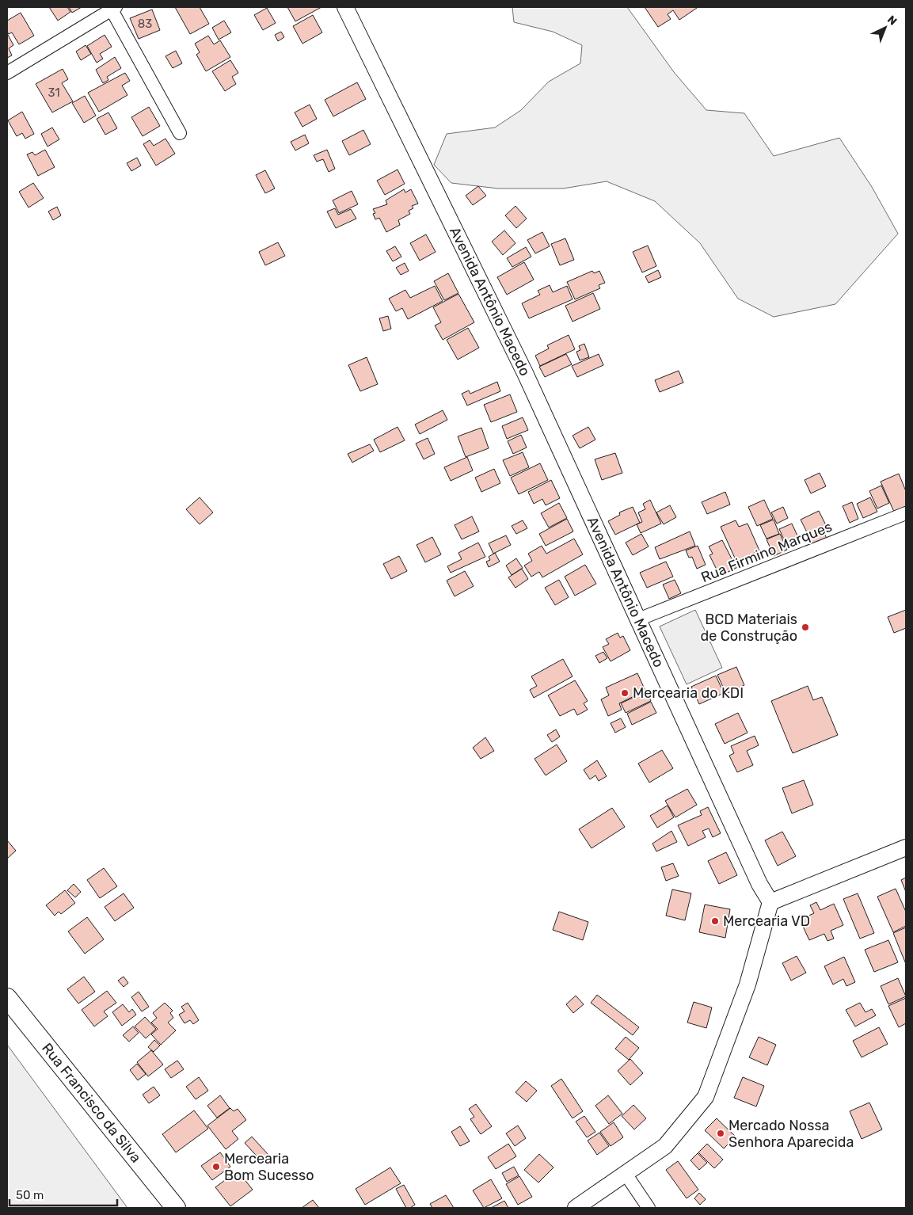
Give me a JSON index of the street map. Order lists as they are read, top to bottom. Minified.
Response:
{"streets":{"main road":["Rua Francisco da Silva"],"street":["Avenida Antônio Macedo","Rua Firmino Marques"]},"crossings":[["Avenida Antônio Macedo","Rua Firmino Marques"]],"places":["BCD Materiais de Construção","Mercearia do KDI","Mercearia VD","Mercado Nossa Senhora Aparecida","Mercearia Bom Sucesso"],"house_numbers":["83","31"],"scale_bar":"50 m","north":"top right"}
